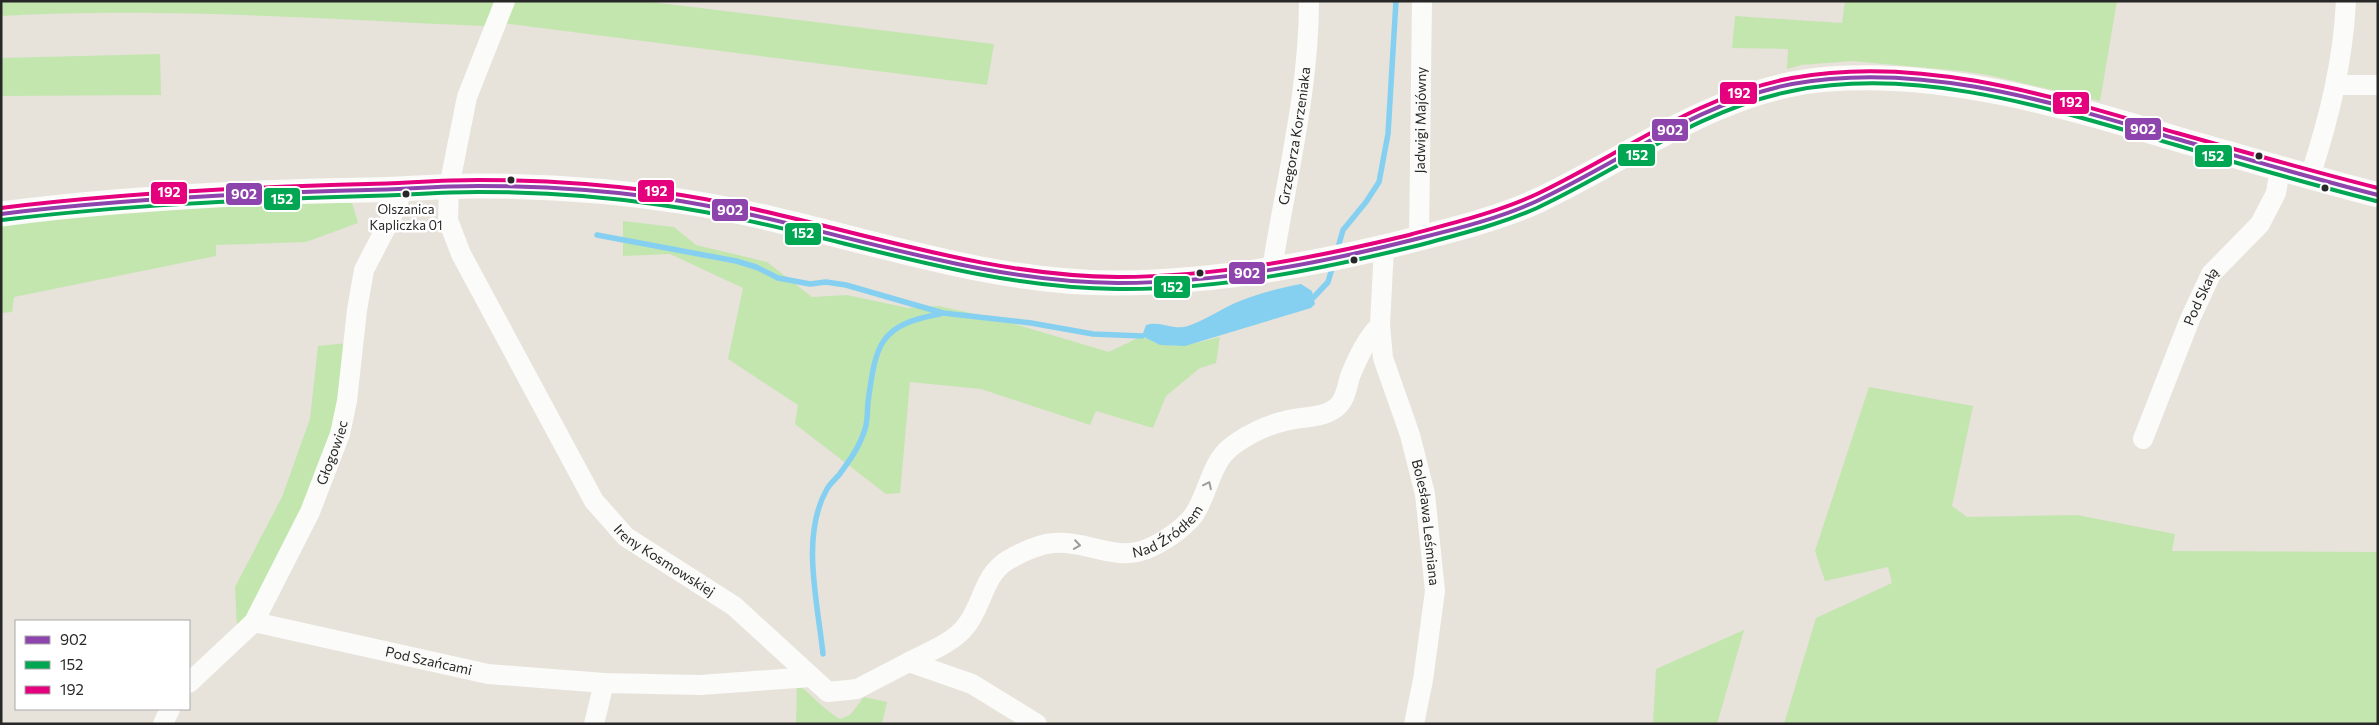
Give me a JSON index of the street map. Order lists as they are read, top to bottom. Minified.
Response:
{"streets":{"street":["Jadwigi Majówny","Grzegorza Korzeniaka","Pod Skałą","Głogowiec","Bolesława Leśmiana","Nad Źródłem","Ireny Kosmowskiej","Pod Szańcami"]},"crossings":[["Głogowiec","Pod Szańcami"],["Bolesława Leśmiana","Nad Źródłem"],["Nad Źródłem","Ireny Kosmowskiej"],["Ireny Kosmowskiej","Pod Szańcami"]],"one_way":["Nad Źródłem"],"places":["Olszanica Kapliczka 01"],"lines":["transit line 192","transit line 902","transit line 152"],"legend":["902","152","192"]}
